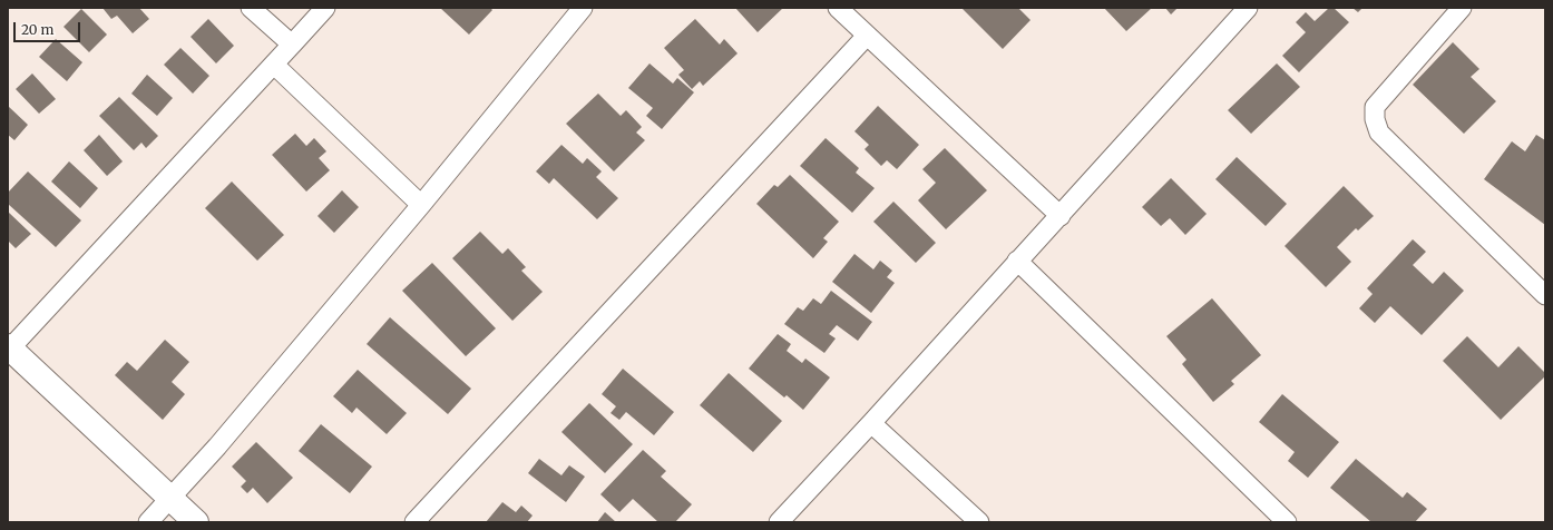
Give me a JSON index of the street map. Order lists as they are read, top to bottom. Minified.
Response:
{"scale_bar":"20 m"}
